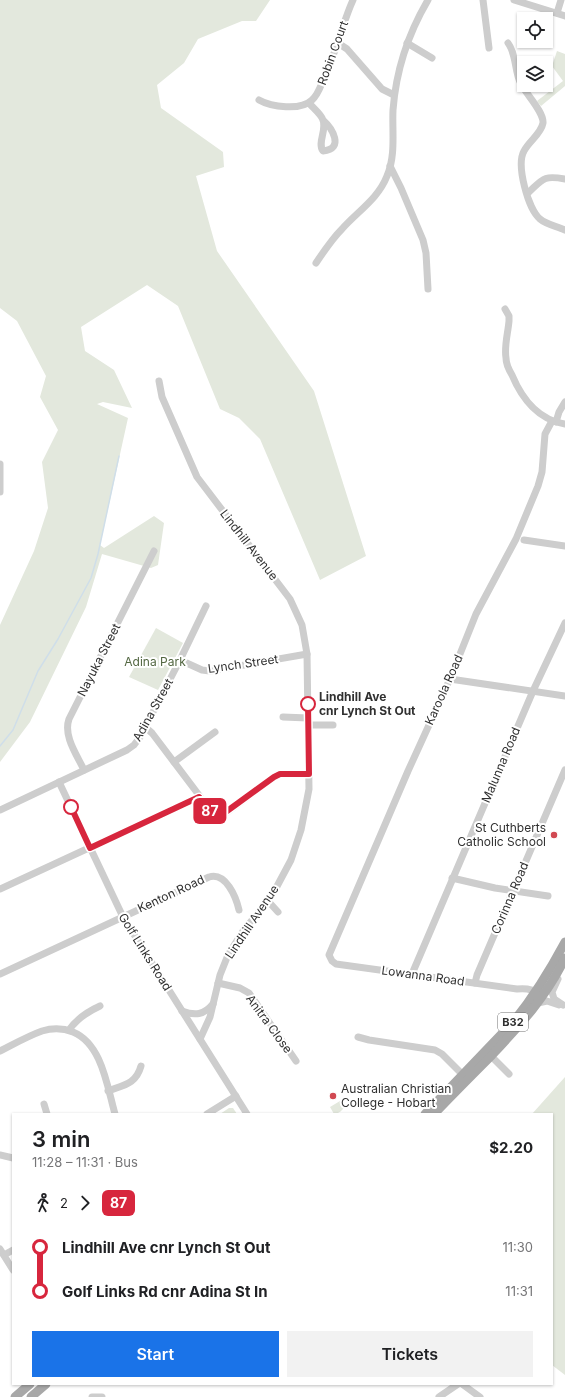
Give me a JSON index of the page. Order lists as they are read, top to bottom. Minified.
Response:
{"streets":{"main road":["B32"],"street":["Robin Court","Lindhill Avenue","Nayuka Street","Lynch Street","Karoola Road","Adina Street","Malunna Road","Kenton Road","Corinna Road","Golf Links Road","Lowanna Road","Anitra Close"]},"crossings":[["Lindhill Avenue","Lynch Street"],["Lindhill Avenue","Golf Links Road"],["Lindhill Avenue","Anitra Close"],["Nayuka Street","Adina Street"],["Lynch Street","Adina Street"],["Karoola Road","Lowanna Road"],["Adina Street","Golf Links Road"],["Malunna Road","Lowanna Road"],["Kenton Road","Golf Links Road"],["Corinna Road","Lowanna Road"],["Lowanna Road","B32"]],"parks":["Adina Park"],"places":["Lindhill Ave cnr Lynch St Out","St Cuthberts Catholic School","Australian Christian College - Hobart"],"lines":["bus line 87"],"page":{"on_map":"87","heading":["3 min","11:28 – 11:31 · Bus","$2.20"],"legs":["2","87"],"list":[{"name":"Lindhill Ave cnr Lynch St Out","value":"11:30"},{"name":"Golf Links Rd cnr Adina St In","value":"11:31"}],"buttons":["Start","Tickets"]}}
